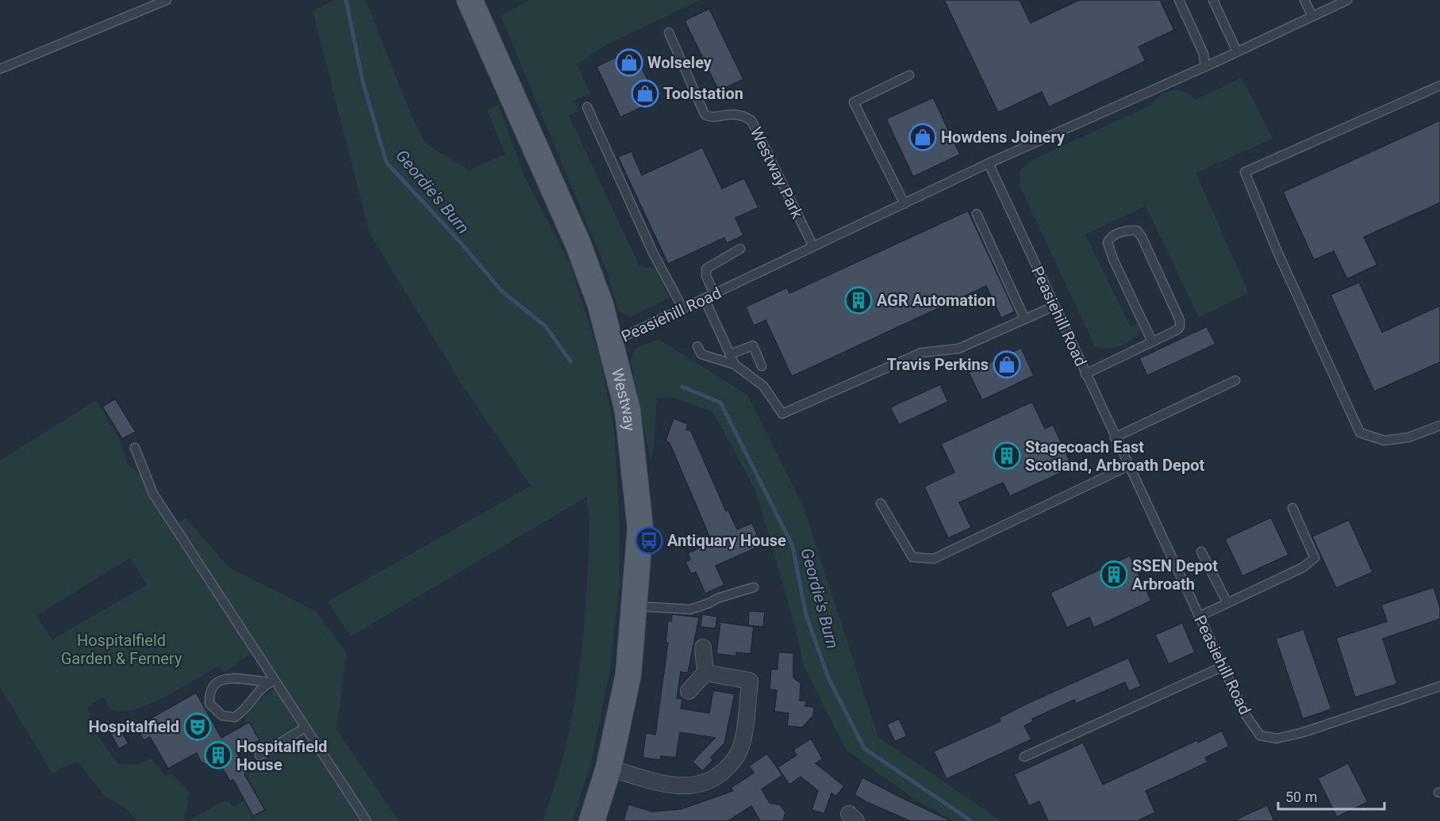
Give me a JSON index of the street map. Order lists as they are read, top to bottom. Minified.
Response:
{"streets":{"main road":["Westway"],"lane":["Westway Park","Peasiehill Road"]},"crossings":[["Westway Park","Peasiehill Road"],["Peasiehill Road","Westway"]],"water":["Geordie's Burn"],"parks":["Hospitalfield Garden & Fernery"],"places":{"shop":["Wolseley","Toolstation","Howdens Joinery","Travis Perkins"],"building":["AGR Automation","Stagecoach East Scotland, Arbroath Depot","SSEN Depot Arbroath","Hospitalfield House"],"bus stop":["Antiquary House"],"theatre":["Hospitalfield"]},"scale_bar":"50 m"}
